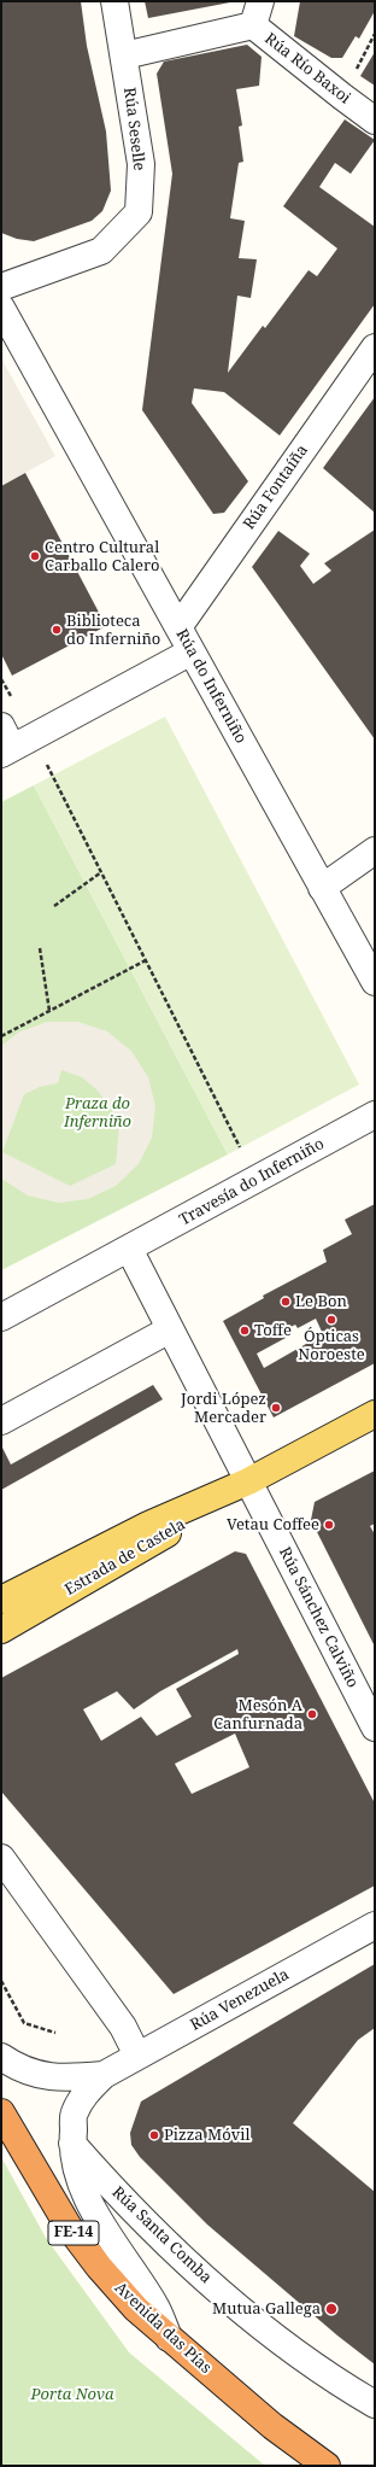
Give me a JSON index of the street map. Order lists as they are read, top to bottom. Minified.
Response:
{"streets":{"highway":["FE-14","Avenida das Pías"],"main road":["Estrada de Castela"],"street":["Rúa Río Baxoi","Rúa Seselle","Rúa Fontaíña","Rúa do Inferniño","Travesía do Inferniño","Rúa Sánchez Calviño","Rúa Venezuela","Rúa Santa Comba"]},"crossings":[["Rúa Río Baxoi","Rúa Seselle"],["Rúa Fontaíña","Rúa do Inferniño"],["Estrada de Castela","Rúa Sánchez Calviño"],["Rúa Venezuela","Rúa Santa Comba"],["Rúa Venezuela","Avenida das Pías"]],"parks":["Praza do Inferniño","Porta Nova"],"places":["Centro Cultural Carballo Calero","Biblioteca do Inferniño","Le Bon","Ópticas Noroeste","Toffe","Jordi López Mercader","Vetau Coffee","Mesón A Canfurnada","Pizza Móvil","Mutua Gallega"]}
